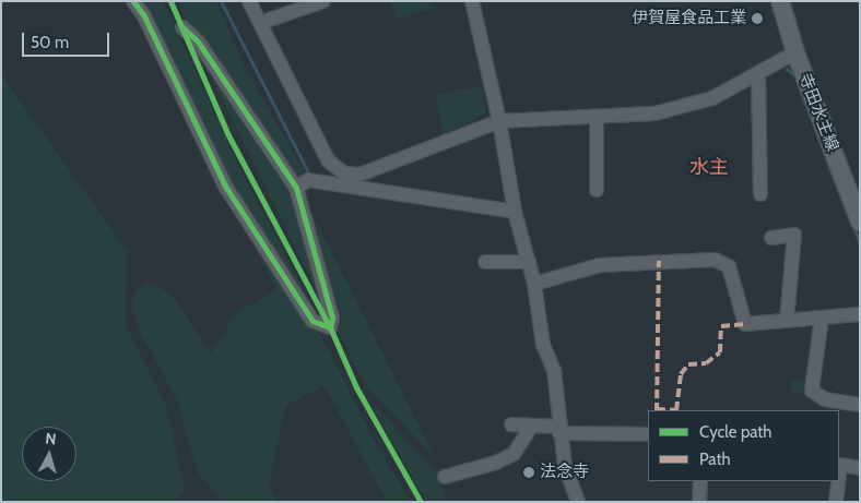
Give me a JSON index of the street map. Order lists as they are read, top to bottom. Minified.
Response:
{"streets":{"main road":["寺田水主線"]},"districts":["水主"],"places":["伊賀屋食品工業","法念寺"],"legend":["Cycle path","Path"],"scale_bar":"50 m","north":"top"}
